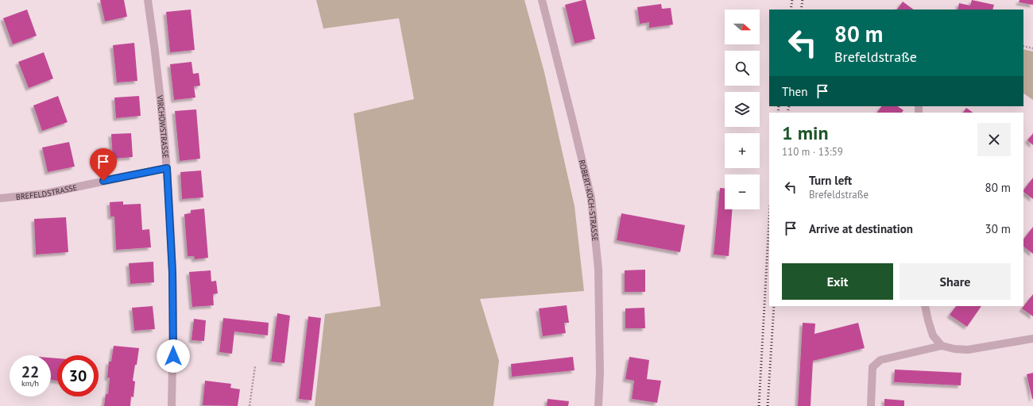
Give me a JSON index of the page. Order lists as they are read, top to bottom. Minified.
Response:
{"streets":{"street":["VIRCHOWSTRASSE","BREFELDSTRASSE","ROBERT-KOCH-STRASSE"]},"crossings":[["VIRCHOWSTRASSE","BREFELDSTRASSE"]],"north":"right","page":{"map_buttons":["+","−"],"turn":["80 m","Brefeldstraße"],"then":"Then","heading":["1 min","110 m · 13:59"],"list":[{"name":"Turn left","note":"Brefeldstraße","value":"80 m"},{"name":"Arrive at destination","value":"30 m"}],"buttons":["Exit","Share"],"speed":"22 km/h","limit":"30"}}
